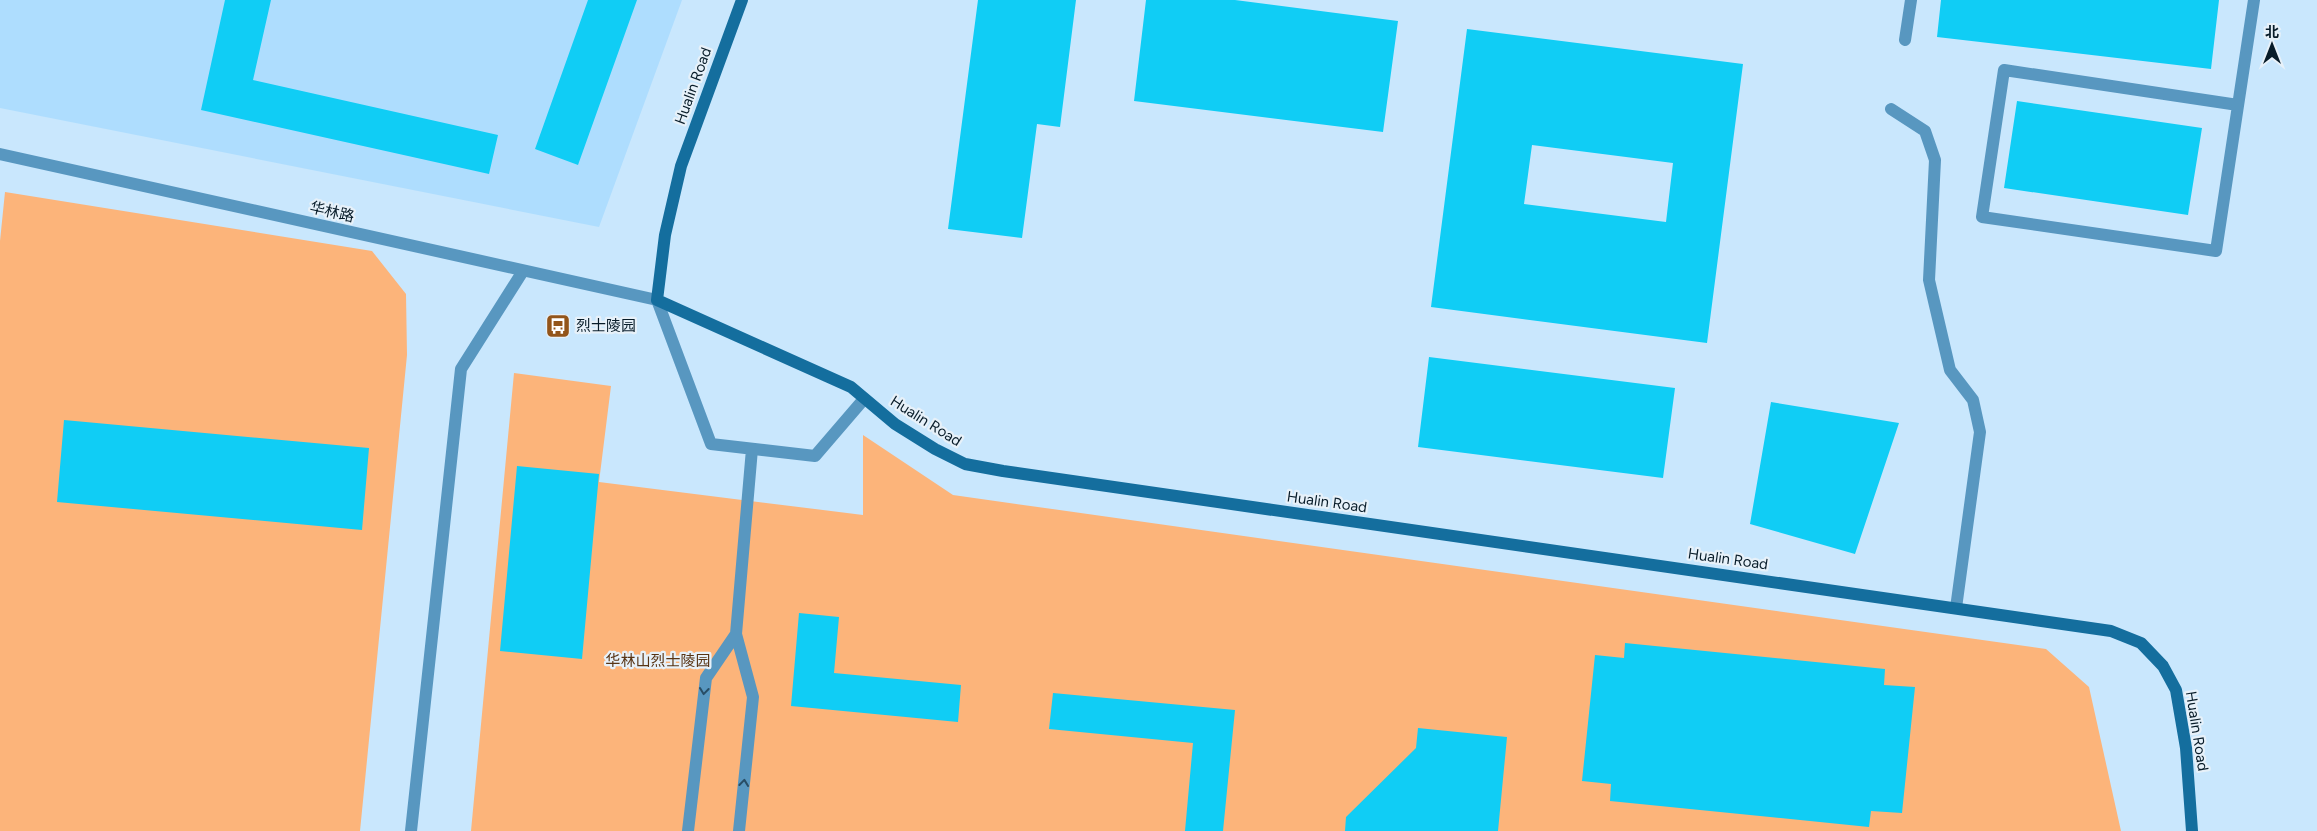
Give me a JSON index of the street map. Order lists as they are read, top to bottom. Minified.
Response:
{"streets":{"street":["Hualin Road","华林路"]},"crossings":[["Hualin Road","华林路"]],"parks":["华林山烈士陵园"],"places":{"bus stop":["烈士陵园"]},"north":"top"}
